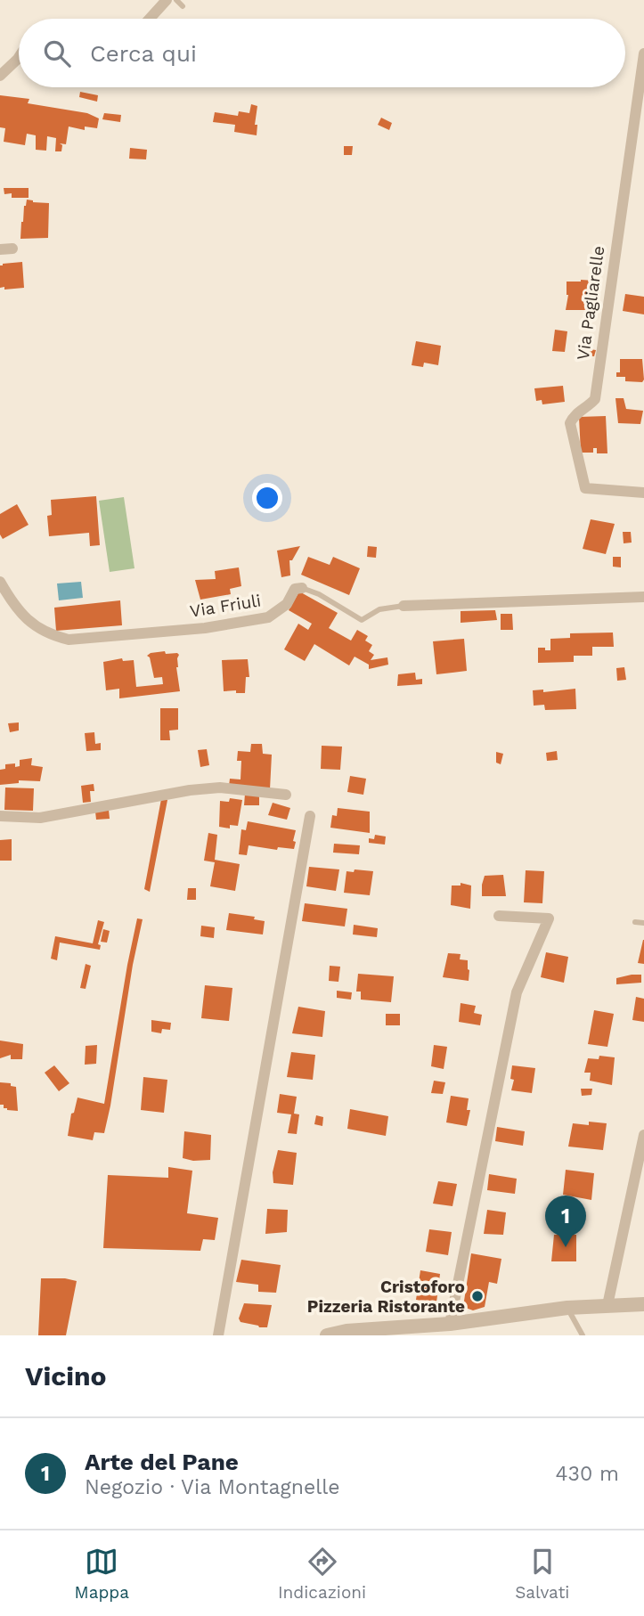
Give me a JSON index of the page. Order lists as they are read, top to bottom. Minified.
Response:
{"streets":{"street":["Via Pagliarelle","Via Friuli"]},"places":["Cristoforo Pizzeria Ristorante"],"page":{"search":"Cerca qui","pins":"1","heading":"Vicino","list":[{"mark":"1","name":"Arte del Pane","note":"Negozio · Via Montagnelle","value":"430 m"}],"nav":["Mappa","Indicazioni","Salvati"]}}
